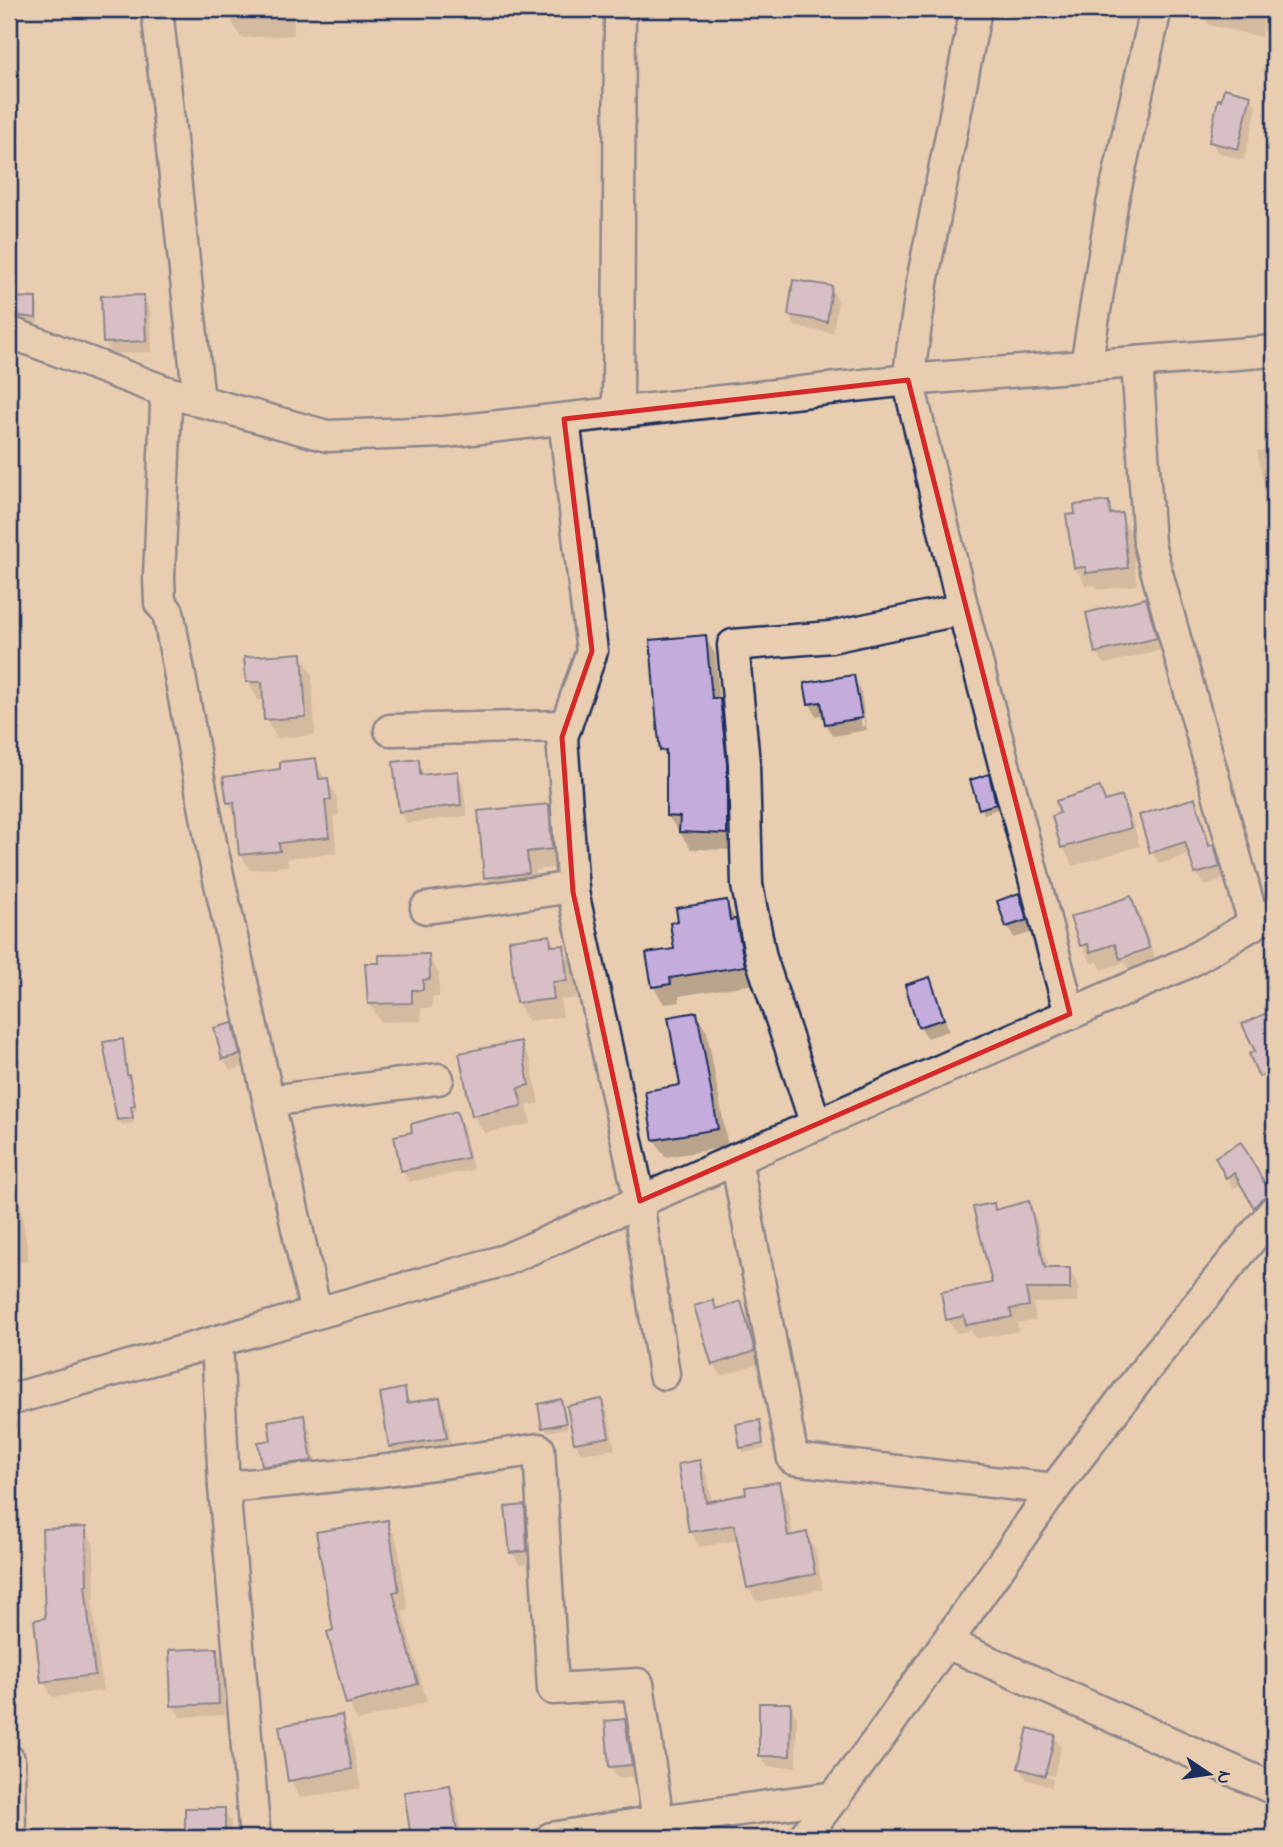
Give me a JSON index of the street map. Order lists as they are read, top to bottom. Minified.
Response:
{"north":"right"}
